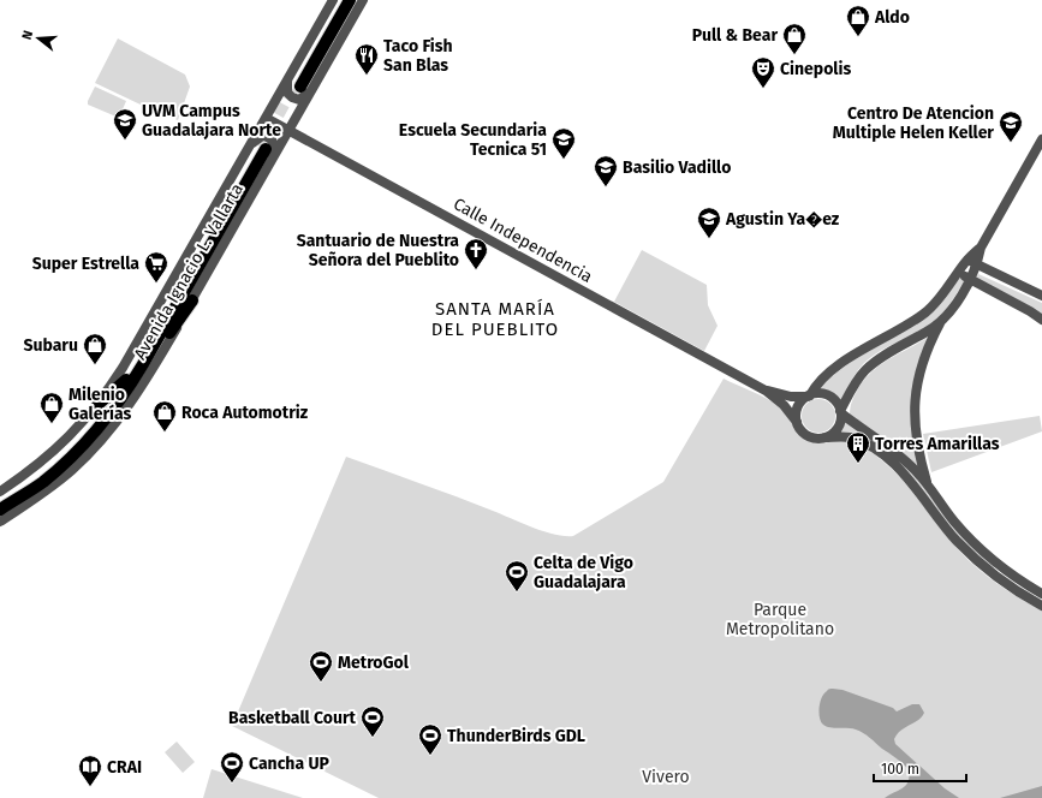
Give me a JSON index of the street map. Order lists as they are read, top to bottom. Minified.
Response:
{"streets":{"highway":["Avenida Ignacio L. Vallarta"],"street":["Calle Independencia"]},"crossings":[["Calle Independencia","Avenida Ignacio L. Vallarta"]],"districts":["SANTA MARÍA DEL PUEBLITO"],"parks":["Parque Metropolitano","Vivero"],"places":{"shop":["Aldo","Pull & Bear","Subaru","Milenio Galerías","Roca Automotriz"],"restaurant":["Taco Fish San Blas"],"theatre":["Cinepolis"],"school or university":["UVM Campus Guadalajara Norte","Centro De Atencion Multiple Helen Keller","Escuela Secundaria Tecnica 51","Basilio Vadillo","Agustin Ya�ez"],"church":["Santuario de Nuestra Señora del Pueblito"],"supermarket":["Super Estrella"],"building":["Torres Amarillas"],"sports":["Celta de Vigo Guadalajara","MetroGol","Basketball Court","ThunderBirds GDL","Cancha UP"],"library":["CRAI"]},"scale_bar":"100 m","north":"left"}
